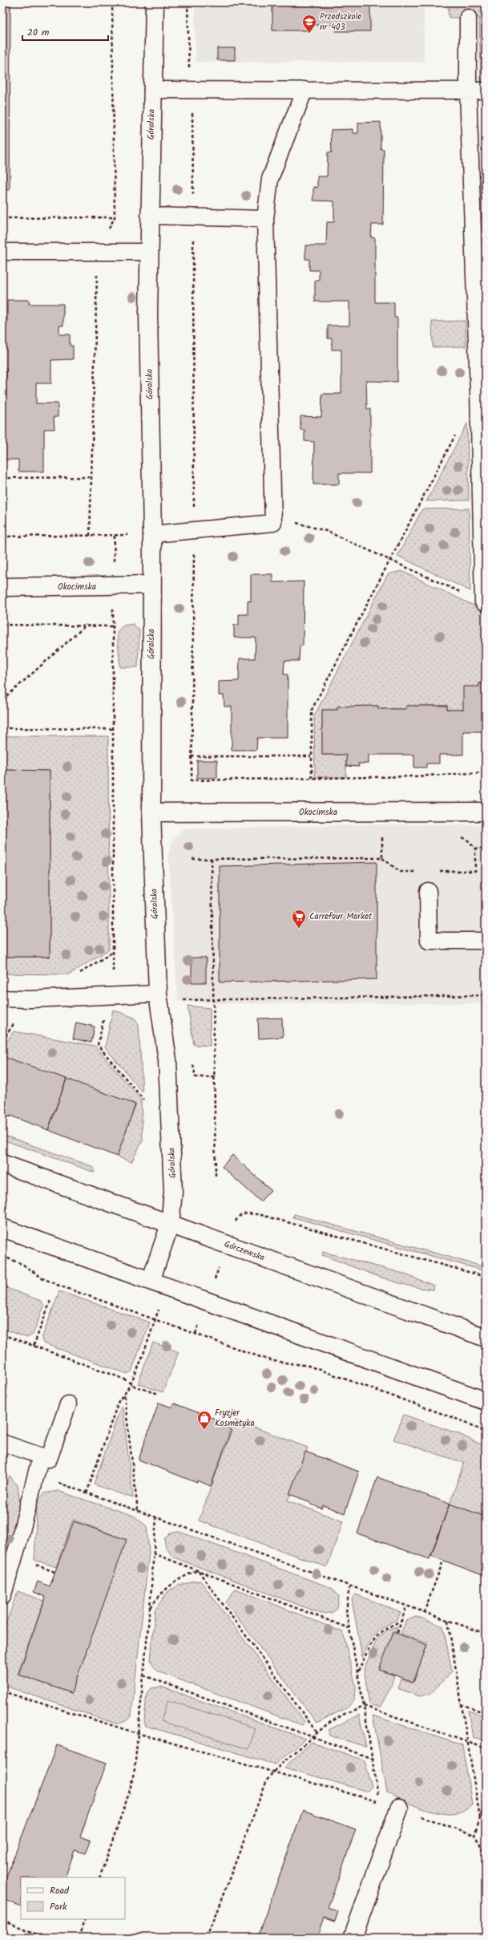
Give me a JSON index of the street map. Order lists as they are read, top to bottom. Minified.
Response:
{"streets":{"street":["Góralska","Okocimska","Górczewska"]},"crossings":[["Góralska","Okocimska"],["Góralska","Górczewska"]],"places":{"school or university":["Przedszkole nr 403"],"supermarket":["Carrefour Market"],"shop":["Fryzjer Kosmetyka"]},"legend":["Road","Park"],"scale_bar":"20 m"}
